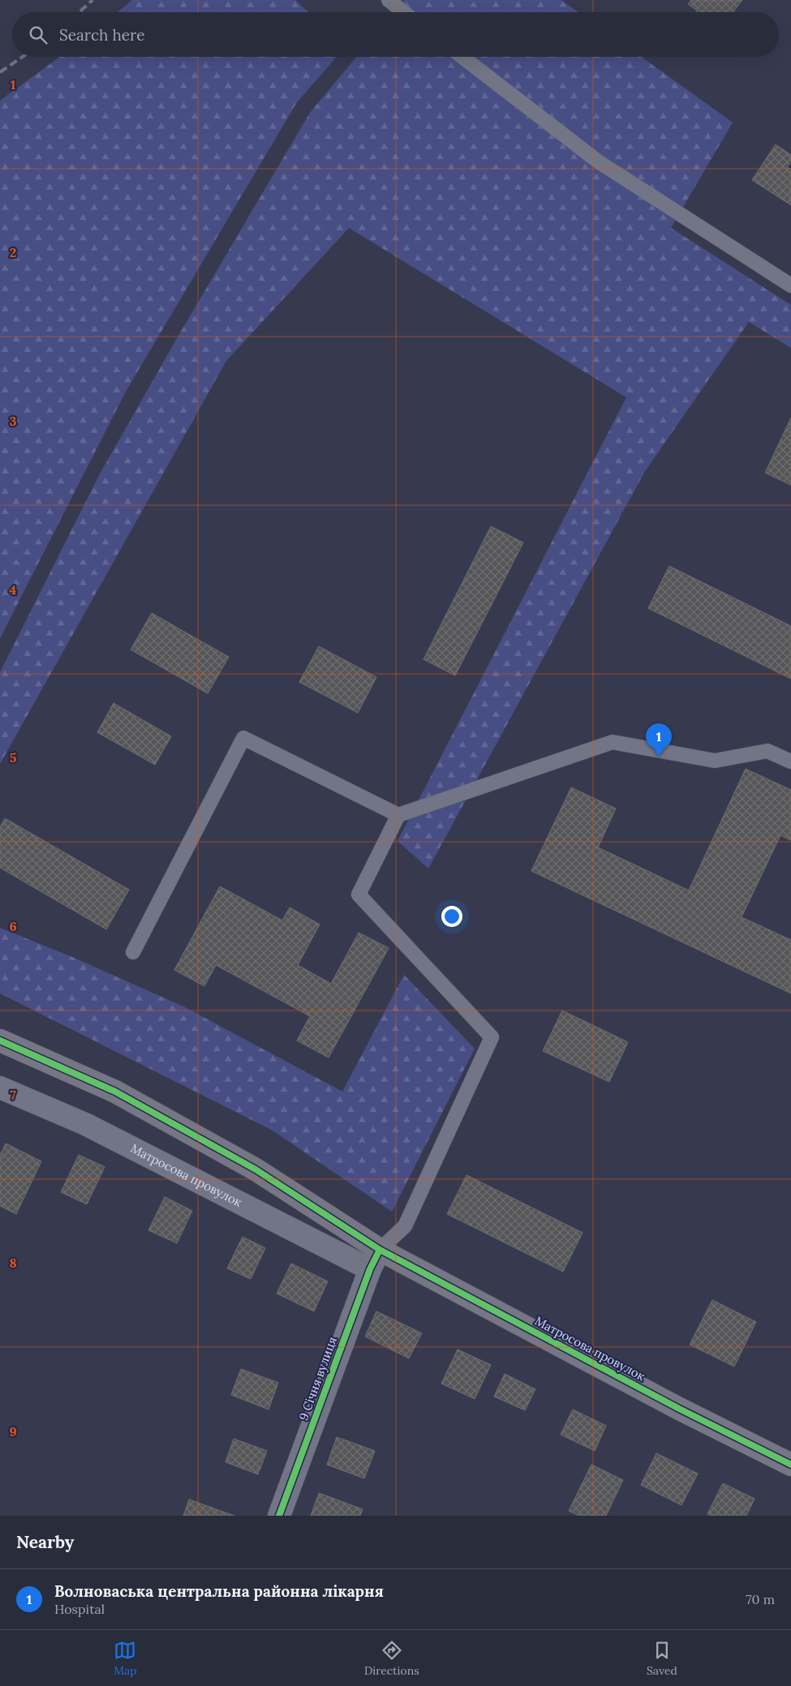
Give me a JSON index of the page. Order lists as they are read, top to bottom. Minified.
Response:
{"streets":{"street":["Матросова провулок","9 Січня вулиця"]},"crossings":[["Матросова провулок","9 Січня вулиця"]],"page":{"search":"Search here","pins":"1","heading":"Nearby","list":[{"mark":"1","name":"Волноваська центральна районна лікарня","note":"Hospital","value":"70 m"}],"nav":["Map","Directions","Saved"]},"grid":{"rows":["1","2","3","4","5","6","7","8","9"]}}
